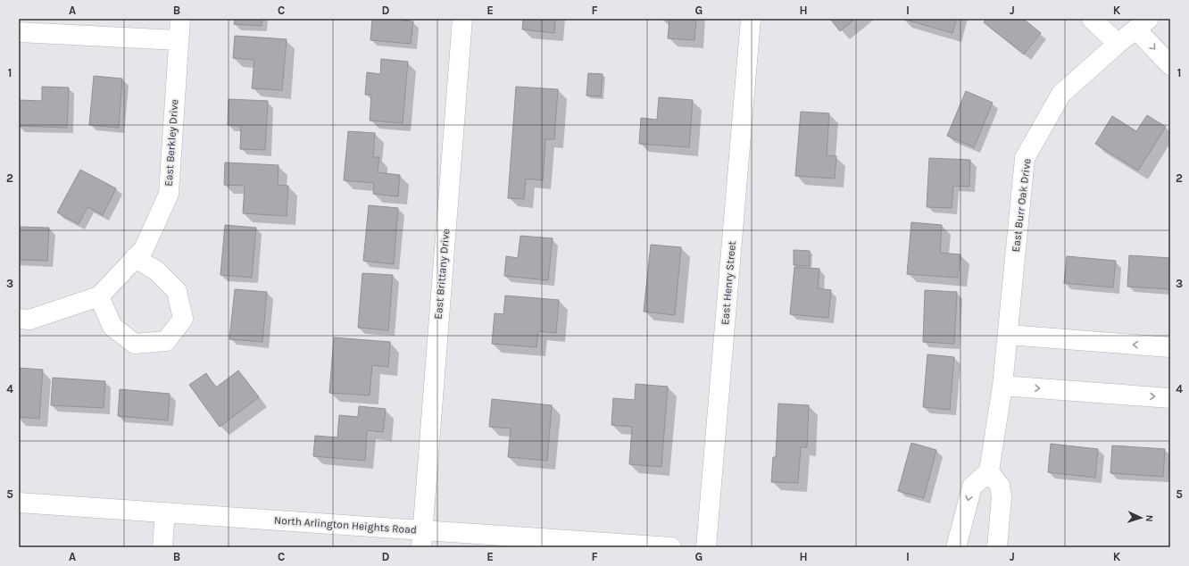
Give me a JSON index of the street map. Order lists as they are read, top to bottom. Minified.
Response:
{"streets":{"street":["East Berkley Drive","East Burr Oak Drive","East Brittany Drive","East Henry Street","North Arlington Heights Road"]},"crossings":[["East Brittany Drive","North Arlington Heights Road"]],"north":"right","grid":{"columns":["A","B","C","D","E","F","G","H","I","J","K"],"rows":["1","2","3","4","5"]}}
